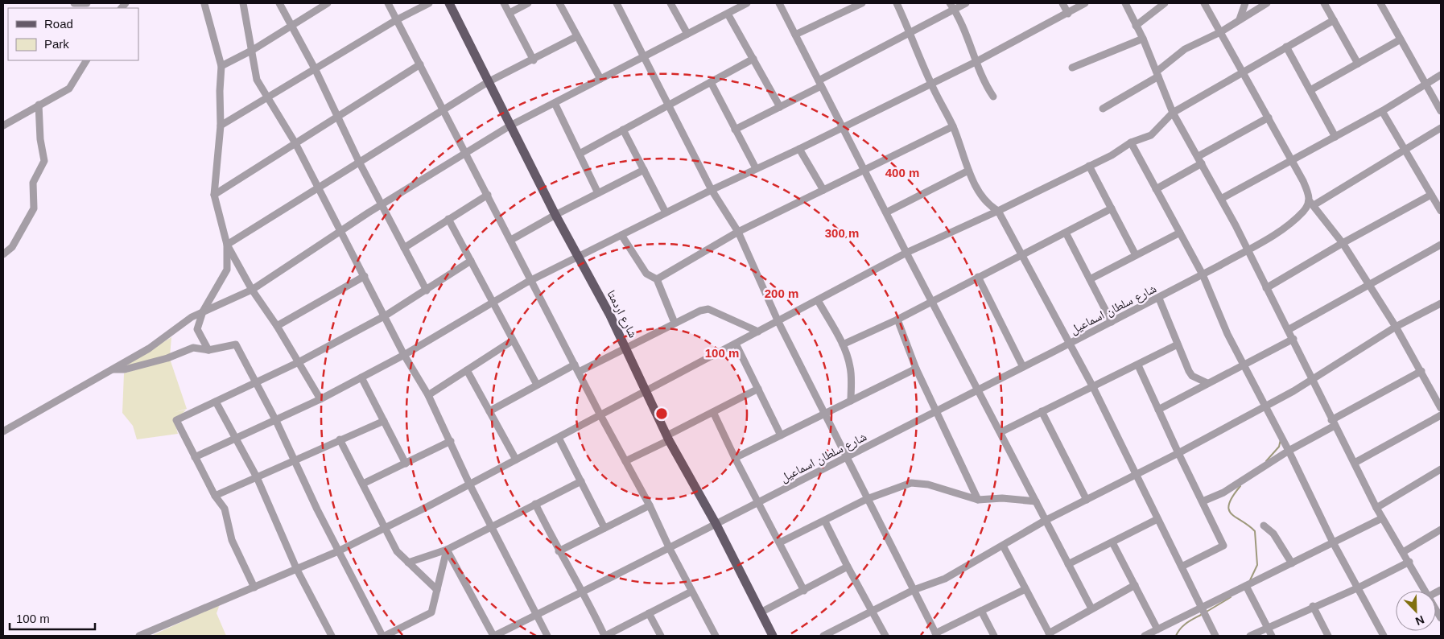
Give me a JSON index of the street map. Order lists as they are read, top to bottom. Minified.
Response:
{"streets":{"main road":["شارع اردمتا"],"street":["شارع سلطان اسماعيل"]},"crossings":[["شارع سلطان اسماعيل","شارع اردمتا"]],"legend":["Road","Park"],"scale_bar":"100 m","north":"bottom right","rings":["400 m","300 m","200 m","100 m"]}
